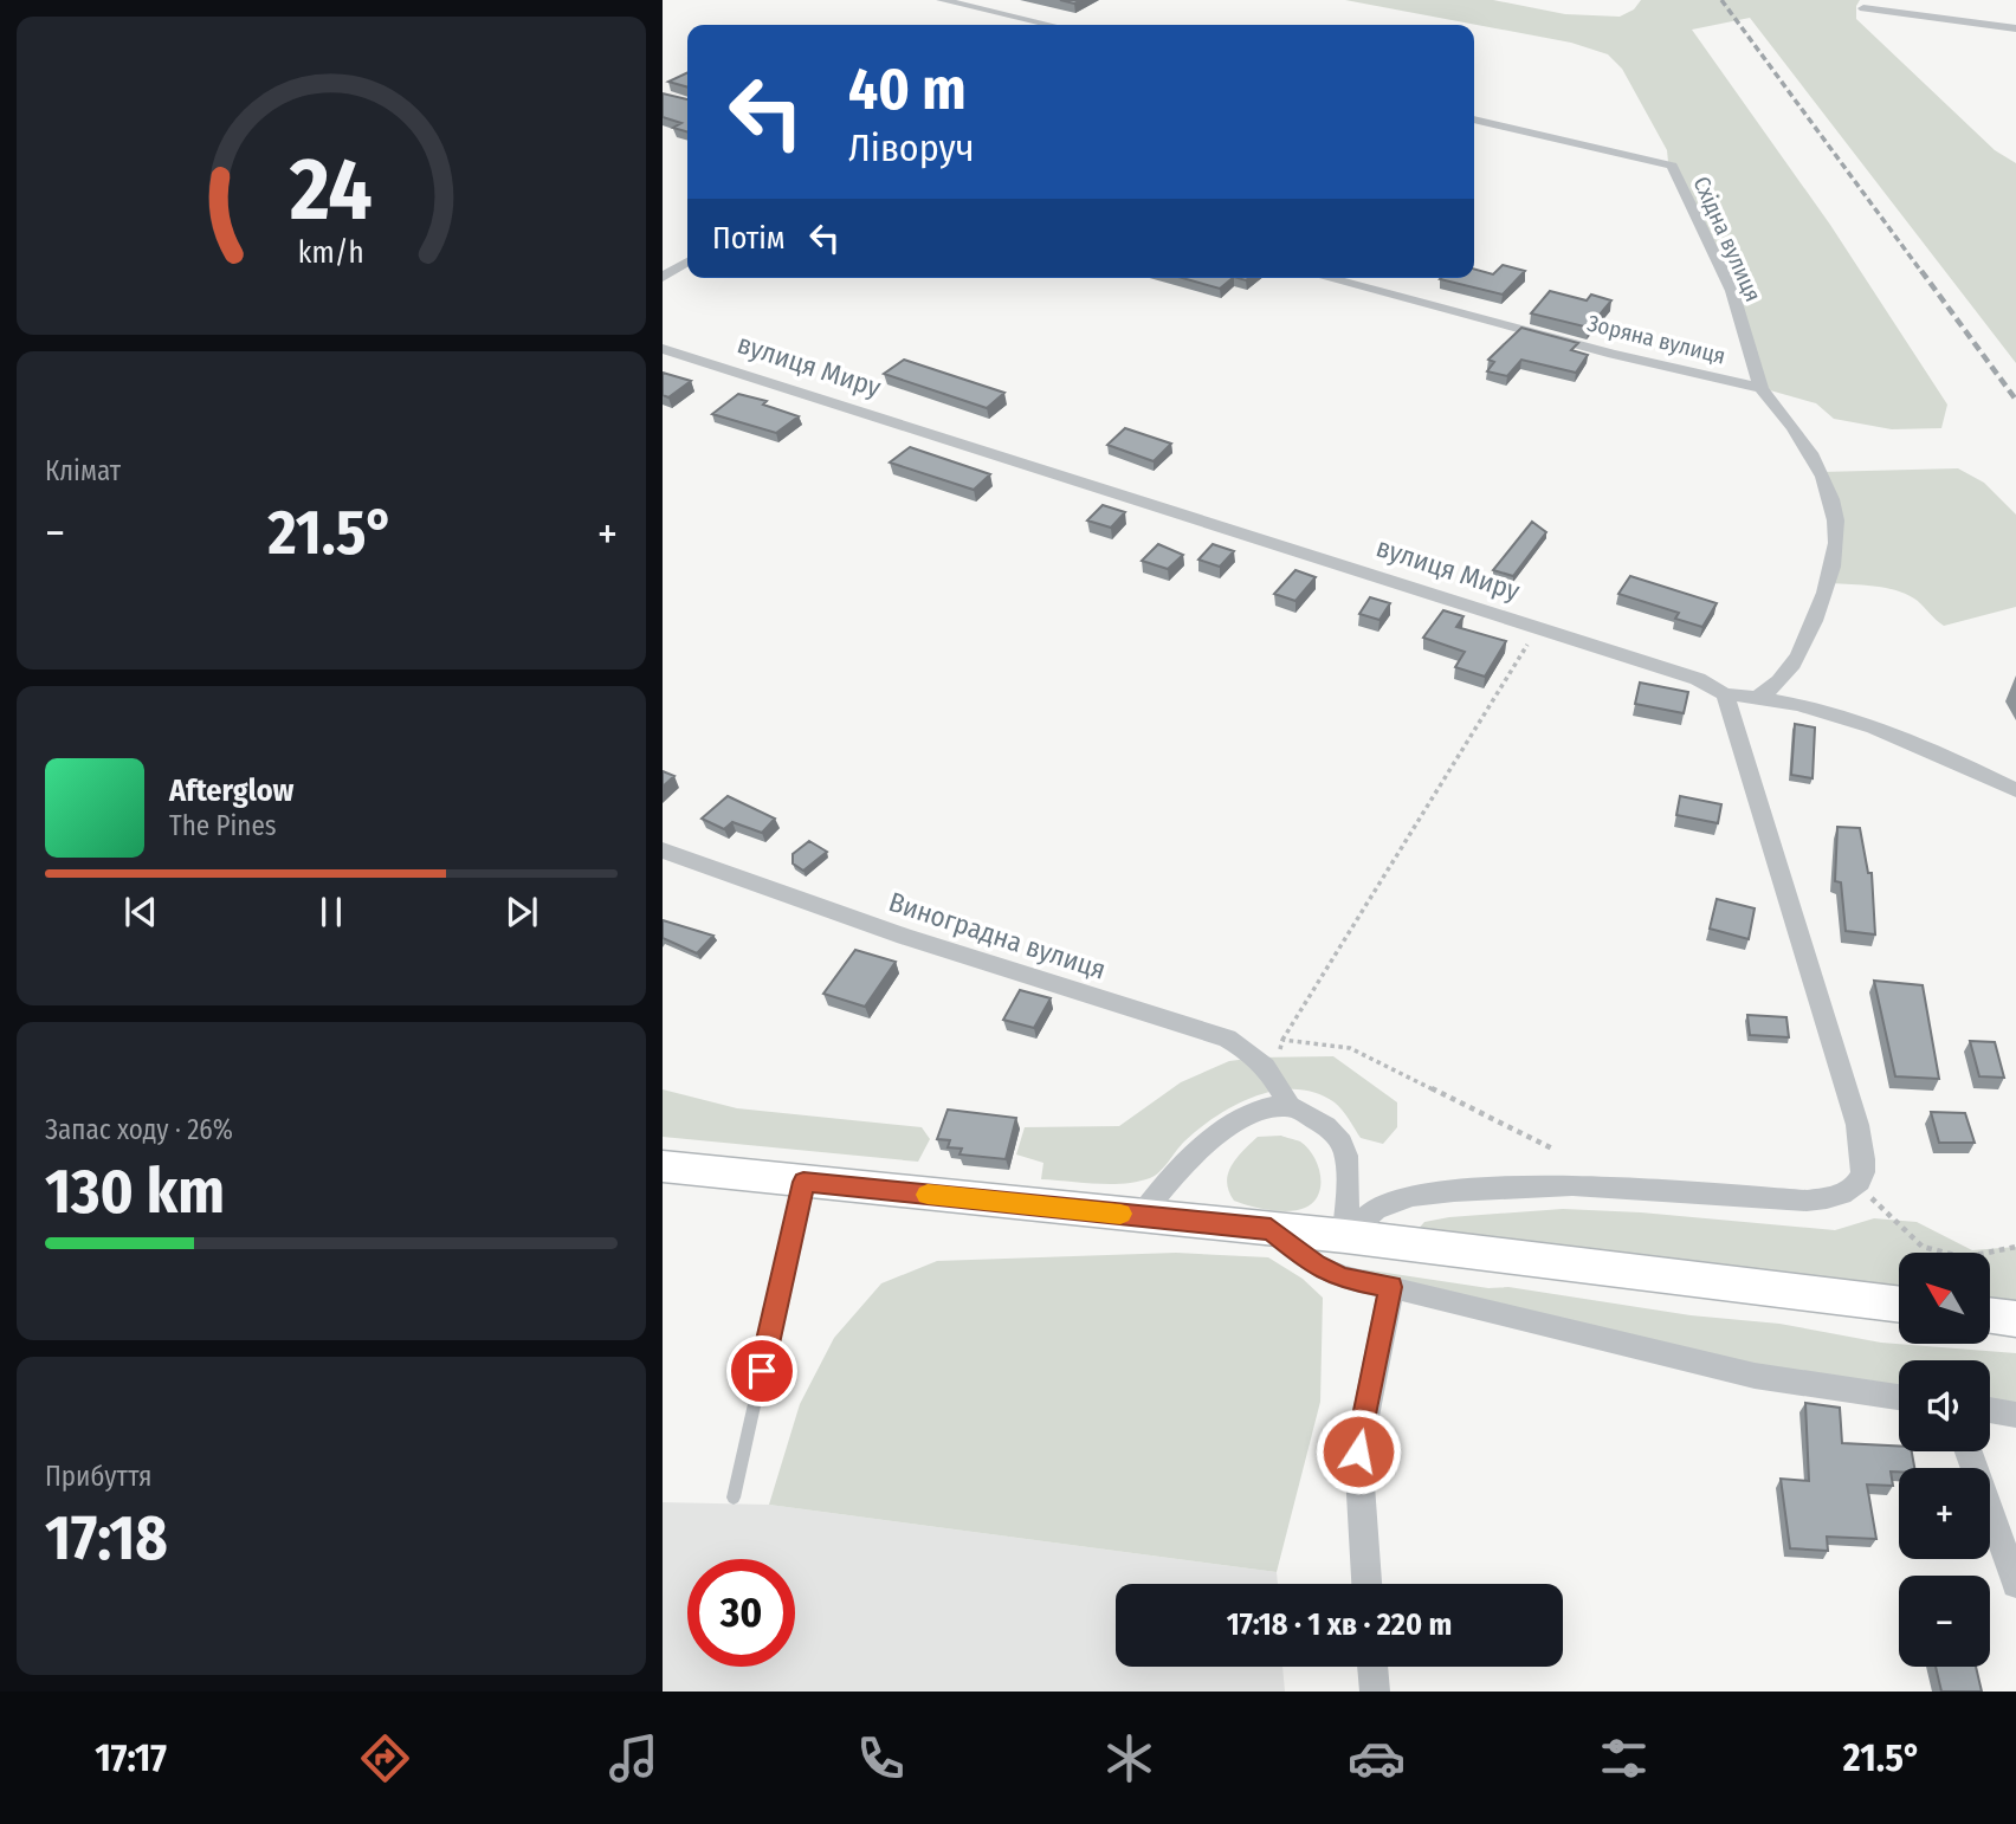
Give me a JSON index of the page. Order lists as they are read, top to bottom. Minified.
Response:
{"streets":{"street":["Східна вулиця","Зоряна вулиця","вулиця Миру","Виноградна вулиця"]},"crossings":[["Східна вулиця","Зоряна вулиця"]],"north":"top left","page":{"turn":["40 m","Ліворуч"],"then":"Потім","tile":["Клімат",["Запас ходу · 26%","130 km"],["Прибуття","17:18"]],"heat":["−","21.5°","+"],"song":["Afterglow","The Pines"],"map_buttons":["+","−"],"limit":"30","trip":"17:18 · 1 хв · 220 m","tabs":["17:17","21.5°"],"gauge":["24","km/h"]}}
